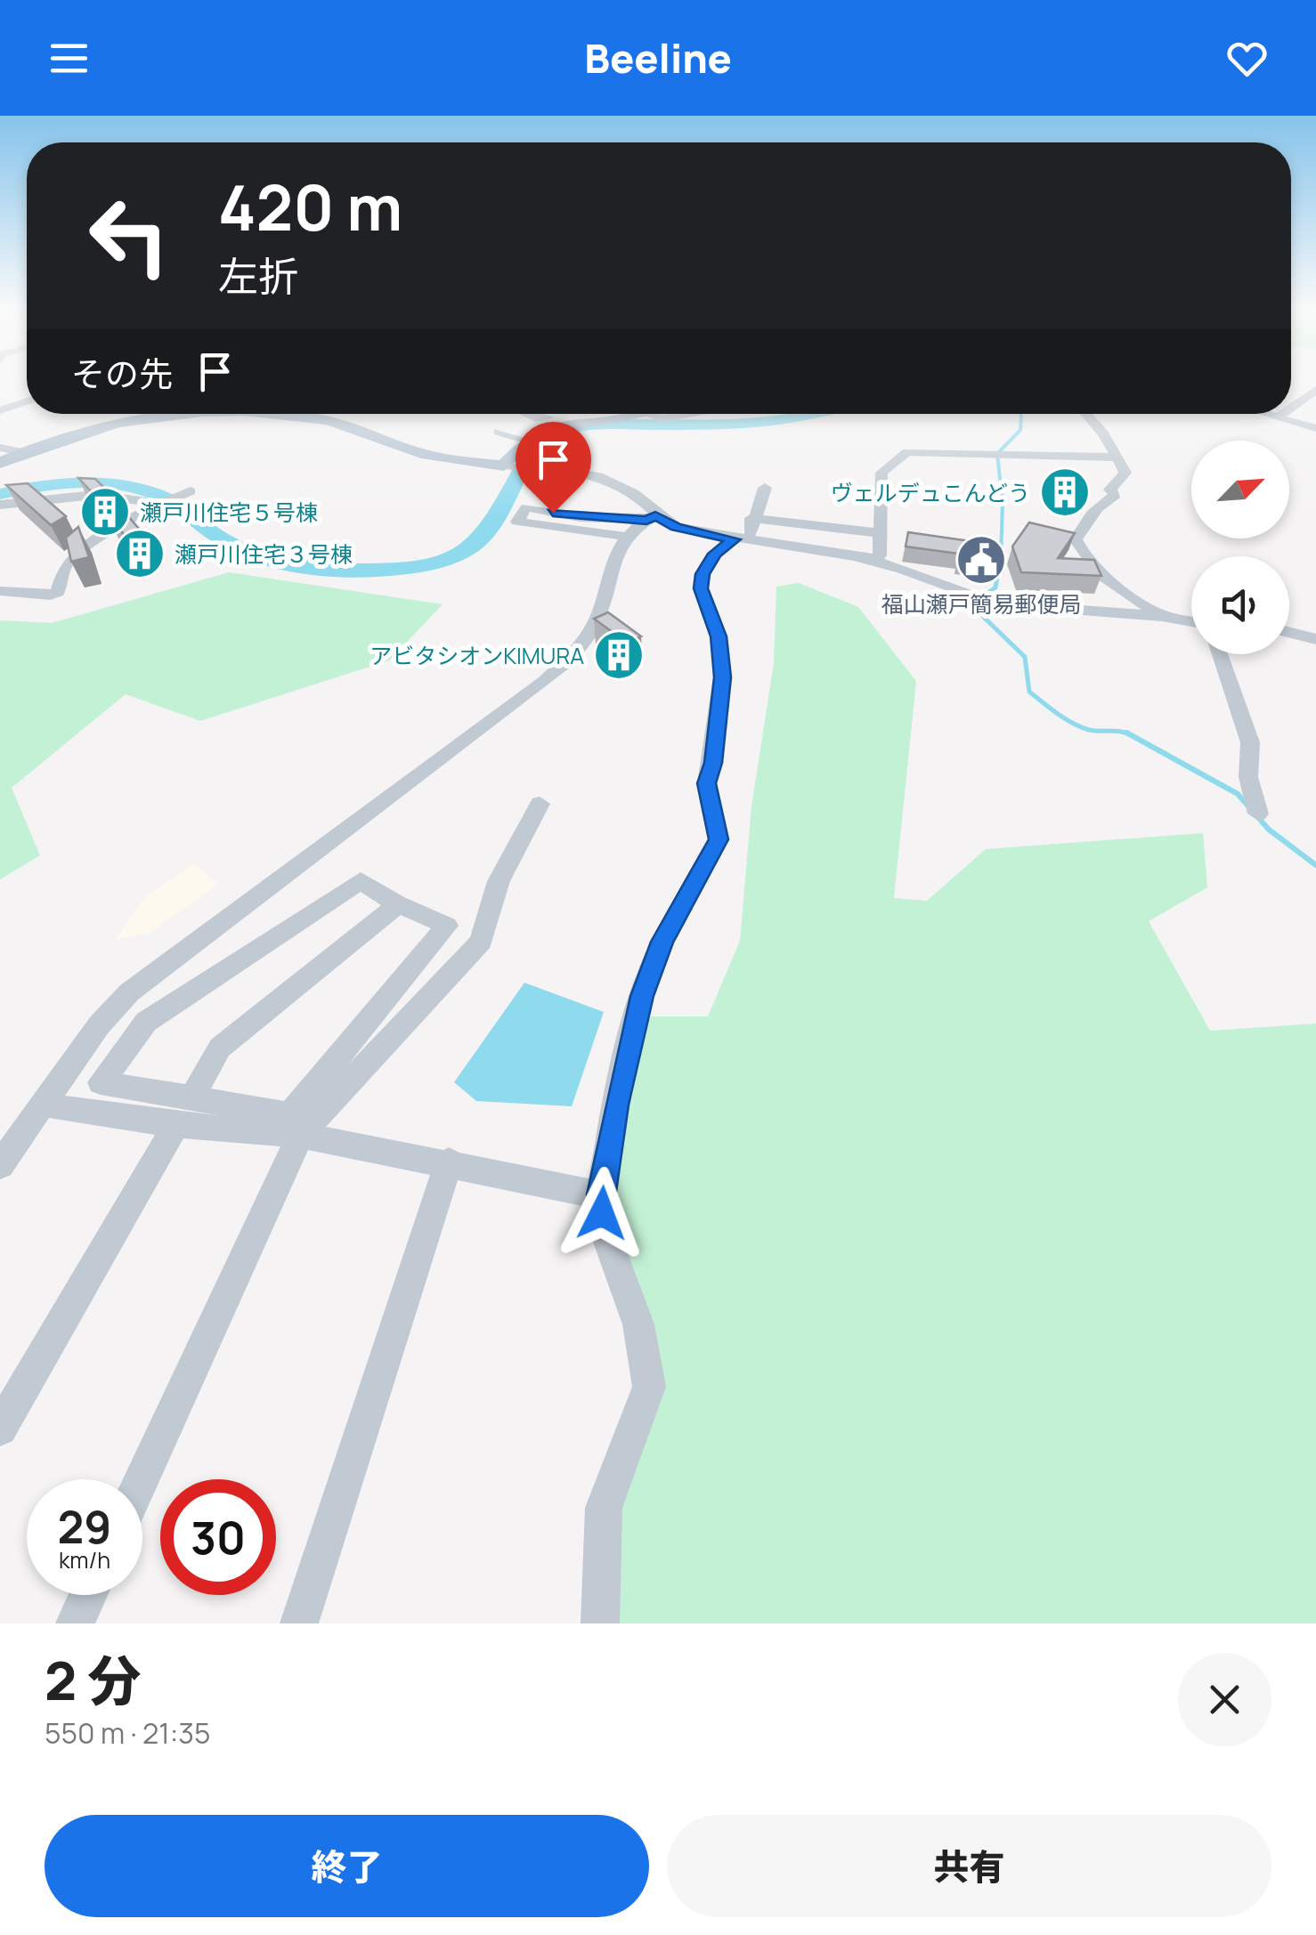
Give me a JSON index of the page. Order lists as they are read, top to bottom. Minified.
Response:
{"places":{"building":["ヴェルデュこんどう","瀬戸川住宅５号棟","瀬戸川住宅３号棟","アビタシオンKIMURA"],"public building":["福山瀬戸簡易郵便局"]},"north":"top right","page":{"header":"Beeline","turn":["420 m","左折"],"then":"その先","speed":"29 km/h","limit":"30","heading":["2 分","550 m · 21:35"],"buttons":["終了","共有"]}}
